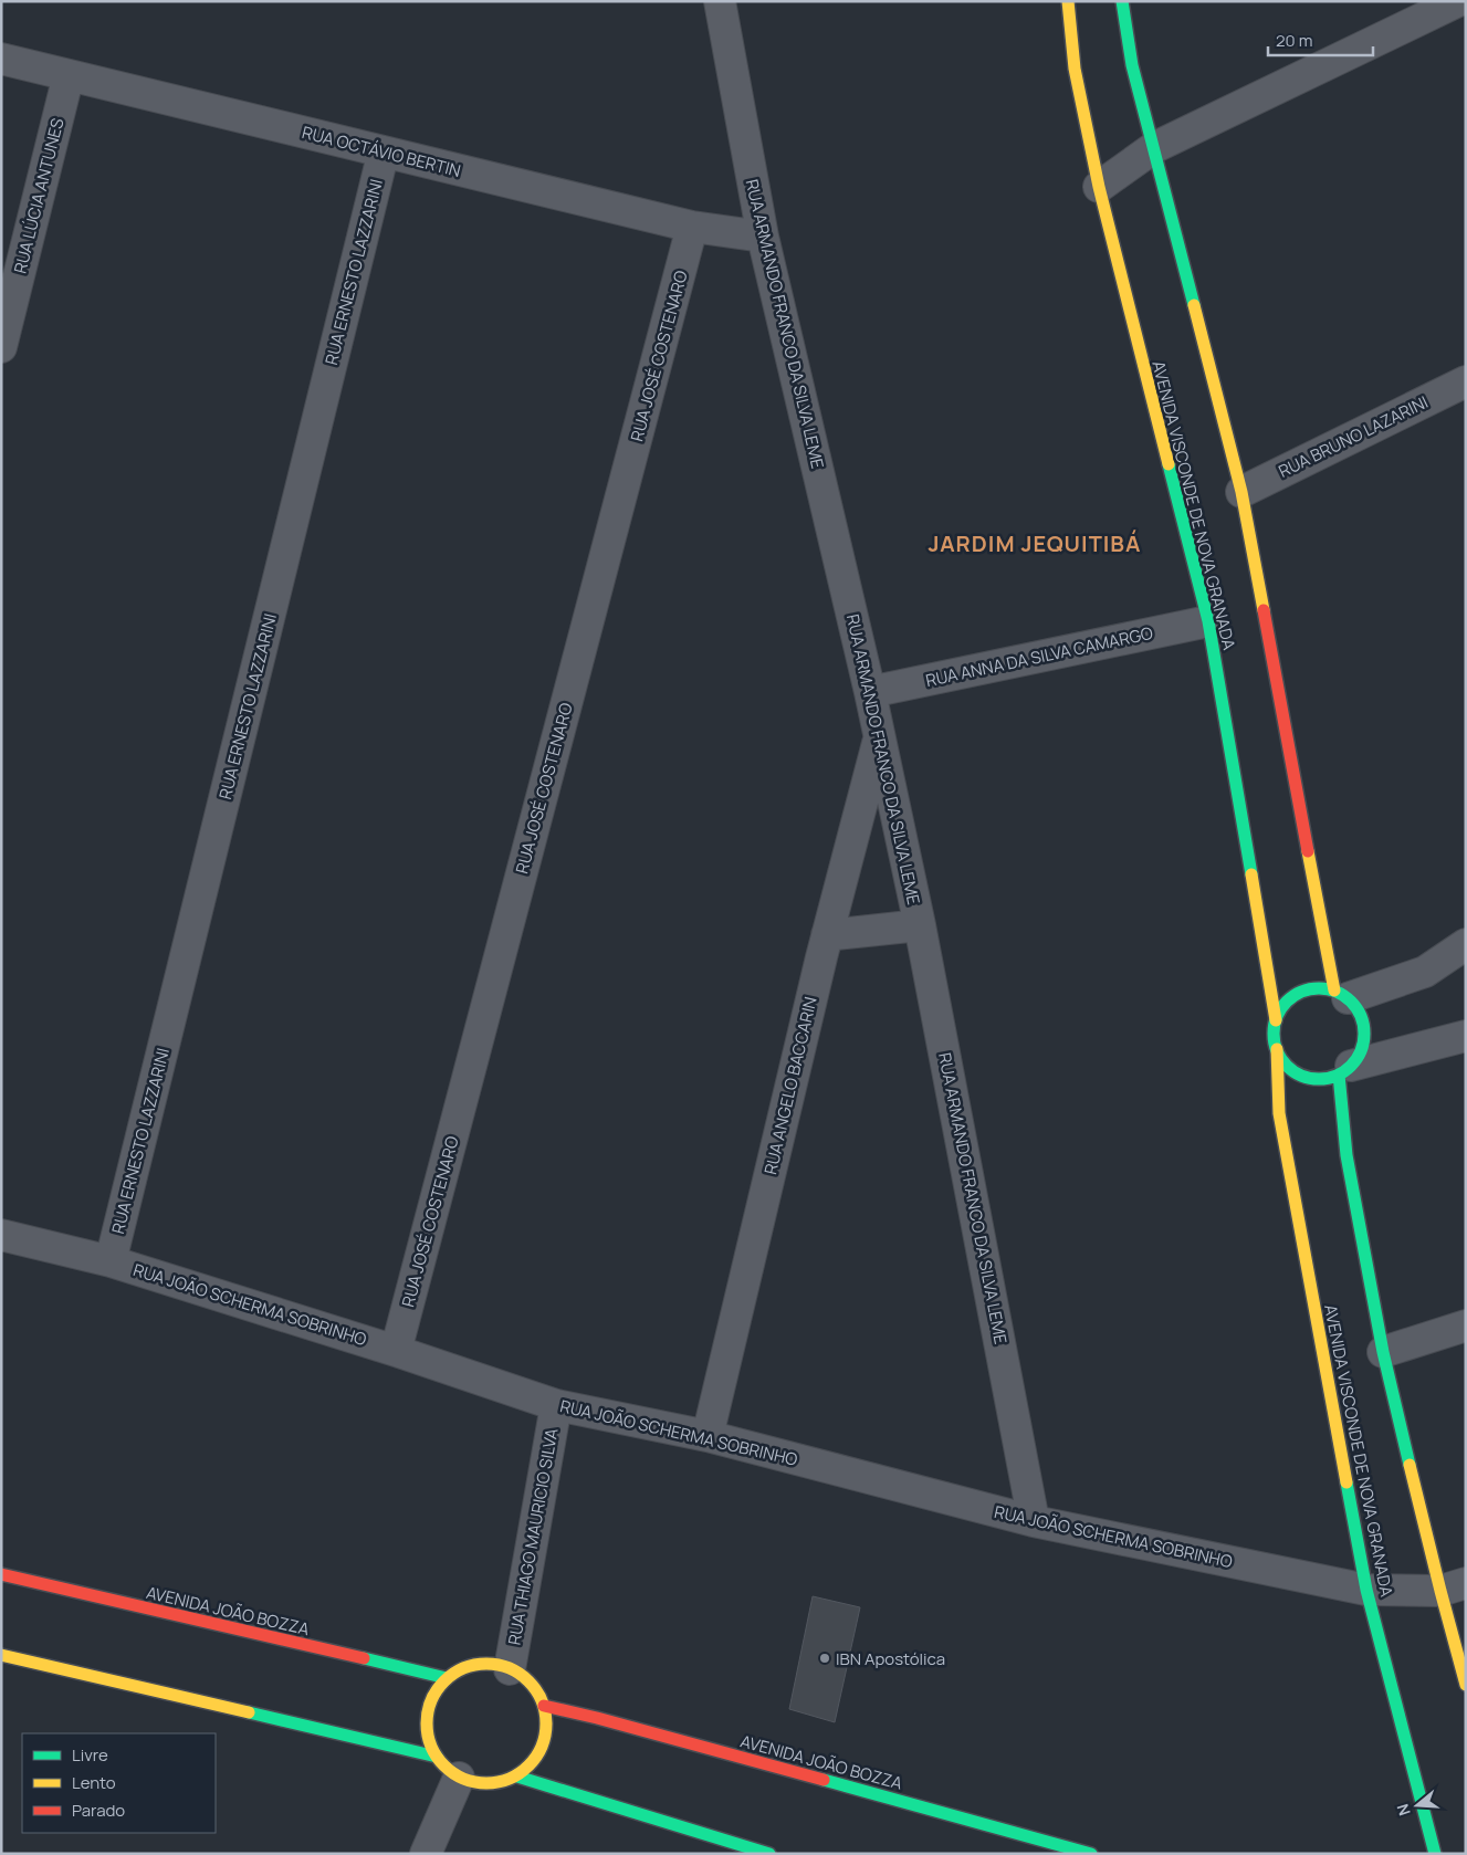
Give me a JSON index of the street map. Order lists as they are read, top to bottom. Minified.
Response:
{"streets":{"street":["RUA OCTÁVIO BERTIN","RUA LÚCIA ANTUNES","RUA ERNESTO LAZZARINI","RUA ARMANDO FRANCO DA SILVA LEME","RUA JOSÉ COSTENARO","RUA BRUNO LAZARINI","AVENIDA VISCONDE DE NOVA GRANADA","RUA ANNA DA SILVA CAMARGO","RUA ANGELO BACCARIN","RUA JOÃO SCHERMA SOBRINHO","RUA THIAGO MAURICIO SILVA","AVENIDA JOÃO BOZZA"]},"crossings":[["RUA OCTÁVIO BERTIN","RUA LÚCIA ANTUNES"],["RUA OCTÁVIO BERTIN","RUA ERNESTO LAZZARINI"],["RUA OCTÁVIO BERTIN","RUA ARMANDO FRANCO DA SILVA LEME"],["RUA OCTÁVIO BERTIN","RUA JOSÉ COSTENARO"],["RUA ERNESTO LAZZARINI","RUA JOÃO SCHERMA SOBRINHO"],["RUA ARMANDO FRANCO DA SILVA LEME","RUA ANNA DA SILVA CAMARGO"],["RUA ARMANDO FRANCO DA SILVA LEME","RUA ANGELO BACCARIN"],["RUA ARMANDO FRANCO DA SILVA LEME","RUA JOÃO SCHERMA SOBRINHO"],["RUA JOSÉ COSTENARO","RUA JOÃO SCHERMA SOBRINHO"],["AVENIDA VISCONDE DE NOVA GRANADA","RUA ANNA DA SILVA CAMARGO"],["AVENIDA VISCONDE DE NOVA GRANADA","RUA JOÃO SCHERMA SOBRINHO"],["RUA ANGELO BACCARIN","RUA JOÃO SCHERMA SOBRINHO"],["RUA JOÃO SCHERMA SOBRINHO","RUA THIAGO MAURICIO SILVA"],["RUA THIAGO MAURICIO SILVA","AVENIDA JOÃO BOZZA"]],"districts":["JARDIM JEQUITIBÁ"],"places":["IBN Apostólica"],"legend":["Livre","Lento","Parado"],"scale_bar":"20 m","north":"left"}
